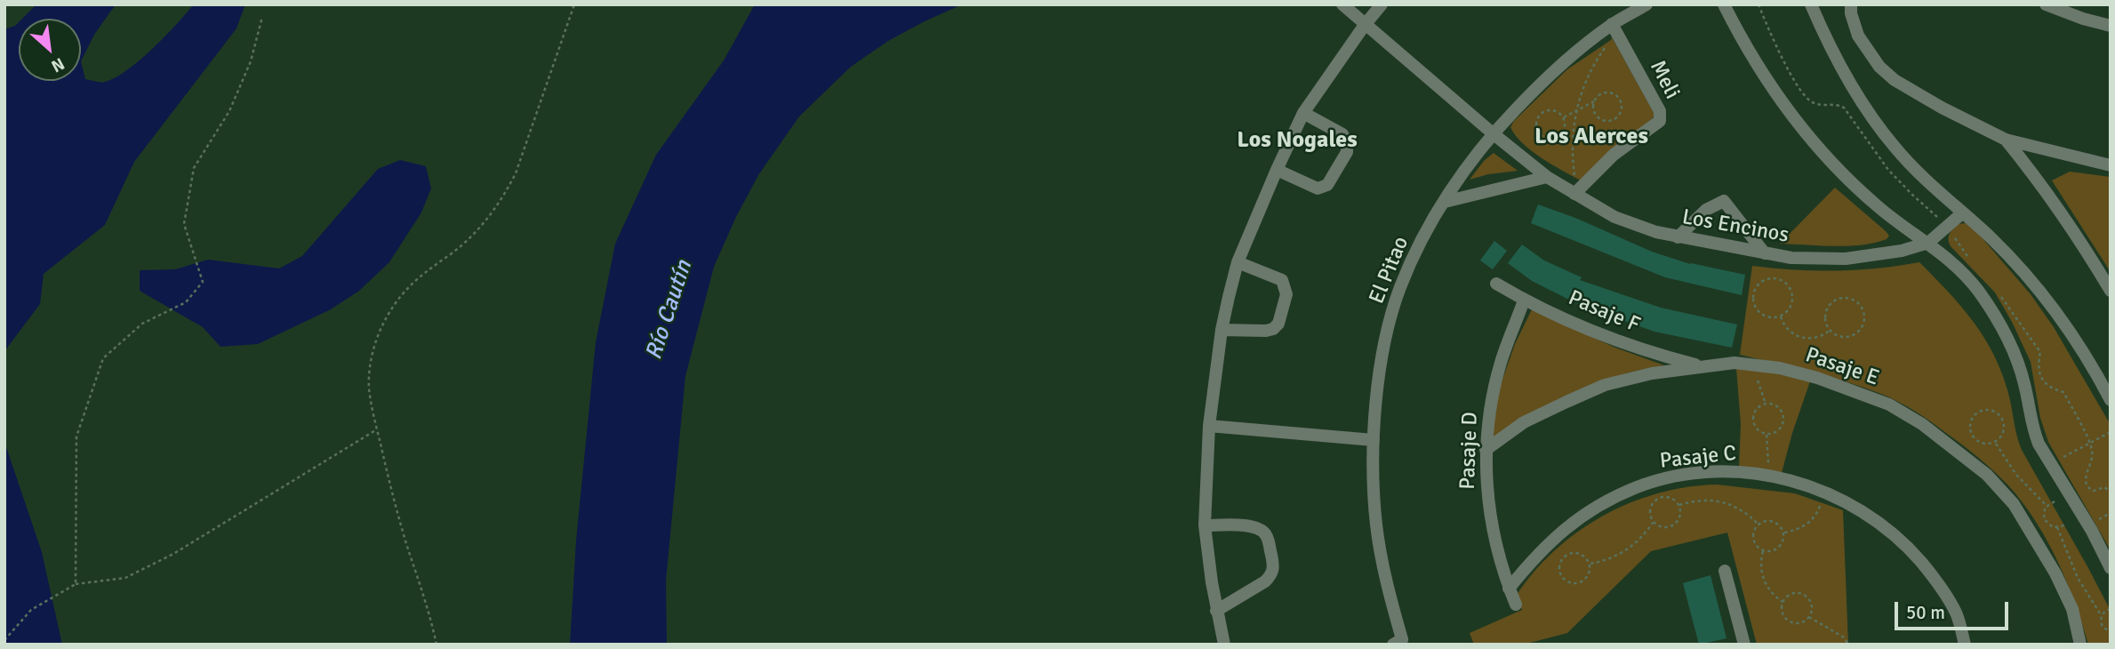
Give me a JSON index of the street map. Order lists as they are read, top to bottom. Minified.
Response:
{"streets":{"street":["Meli","Los Encinos","El Pitao","Pasaje F","Pasaje E","Pasaje D","Pasaje C"]},"crossings":[["Meli","Los Encinos"],["Meli","El Pitao"],["Los Encinos","El Pitao"],["Pasaje F","Pasaje E"],["Pasaje F","Pasaje D"],["Pasaje E","Pasaje D"],["Pasaje D","Pasaje C"]],"districts":["Los Alerces","Los Nogales"],"water":["Río Cautín"],"scale_bar":"50 m","north":"bottom right"}
